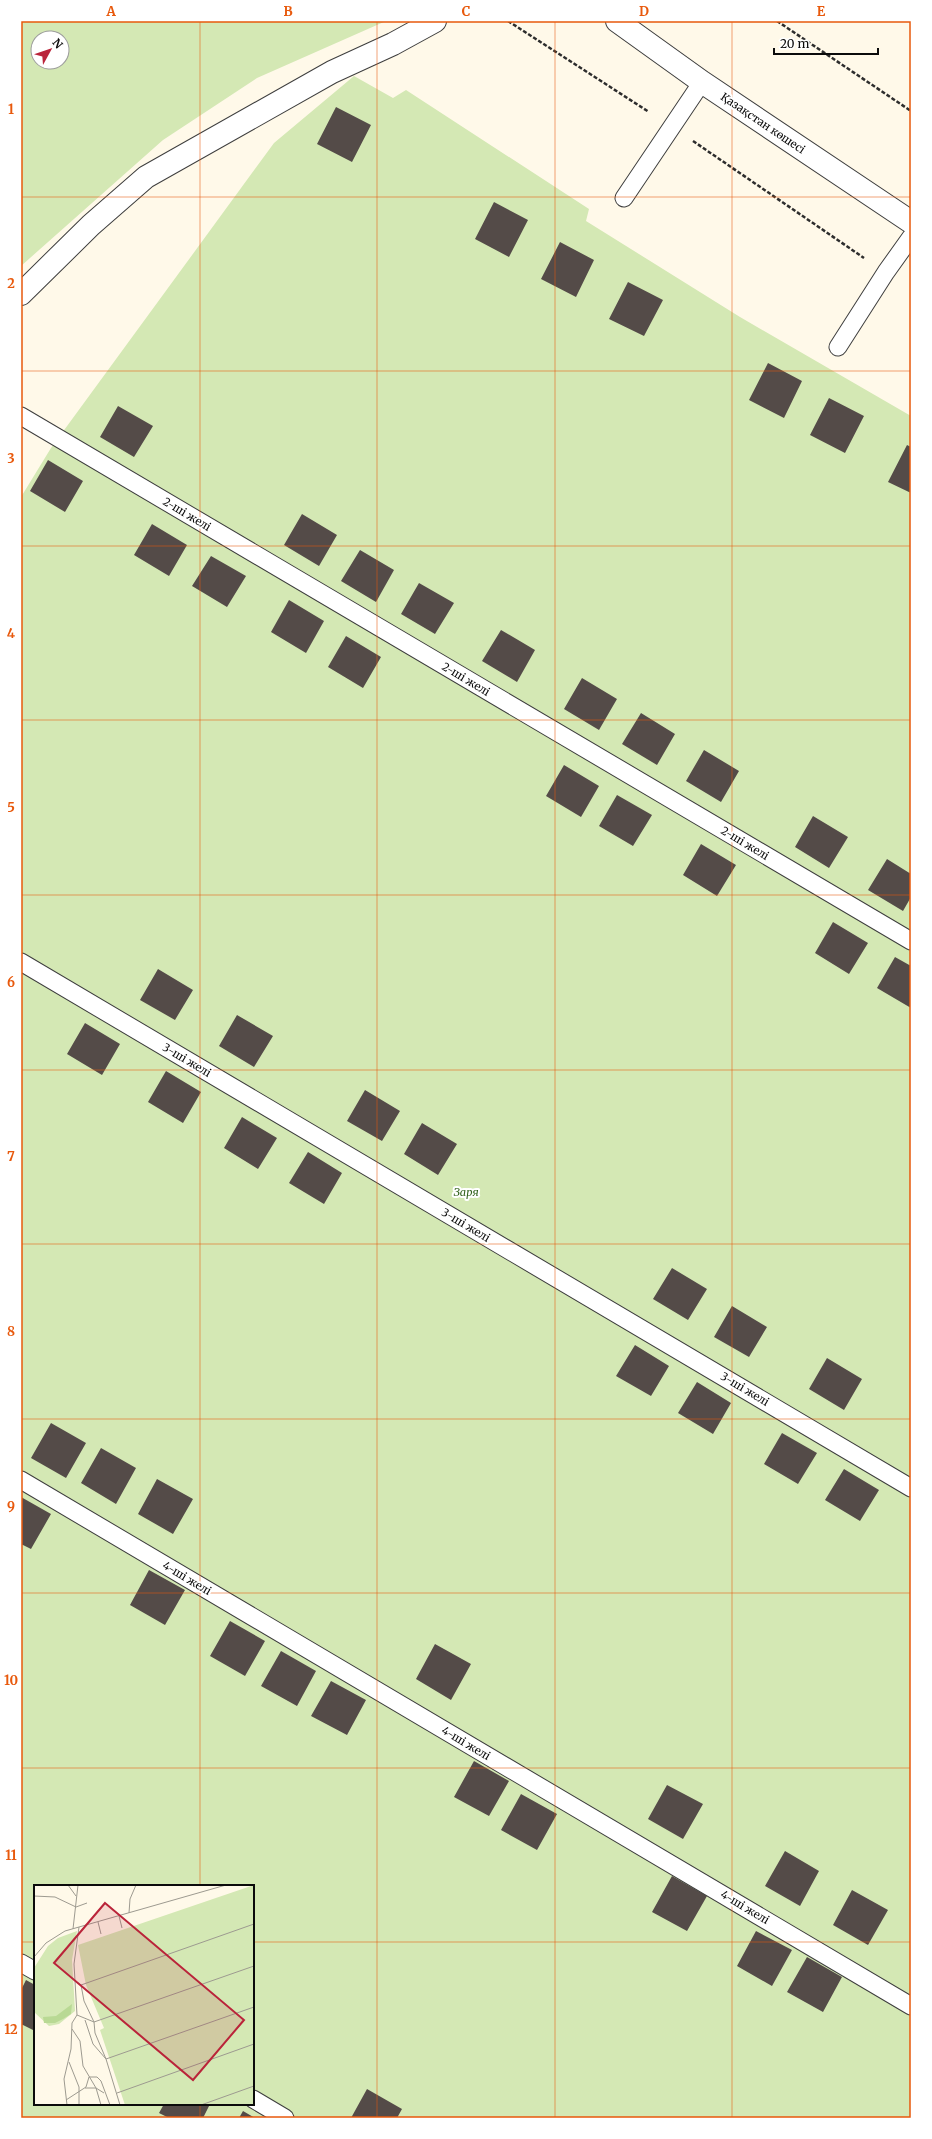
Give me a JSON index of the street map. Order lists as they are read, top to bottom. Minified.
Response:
{"streets":{"street":["Қазақстан көшесі"],"lane":["2-ші желі","3-ші желі","4-ші желі"]},"parks":["Заря"],"scale_bar":"20 m","north":"top right","grid":{"columns":["A","B","C","D","E"],"rows":["1","2","3","4","5","6","7","8","9","10","11","12"]}}
